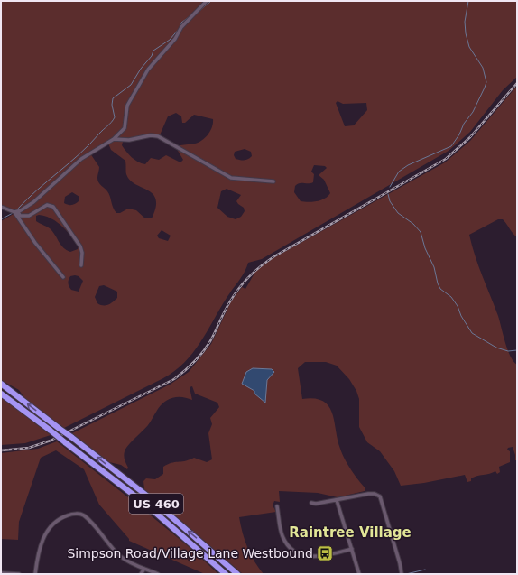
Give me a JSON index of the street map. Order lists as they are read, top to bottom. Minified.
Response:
{"streets":{"highway":["US 460"]},"districts":["Raintree Village"],"places":{"bus stop":["Simpson Road/Village Lane Westbound"]}}
